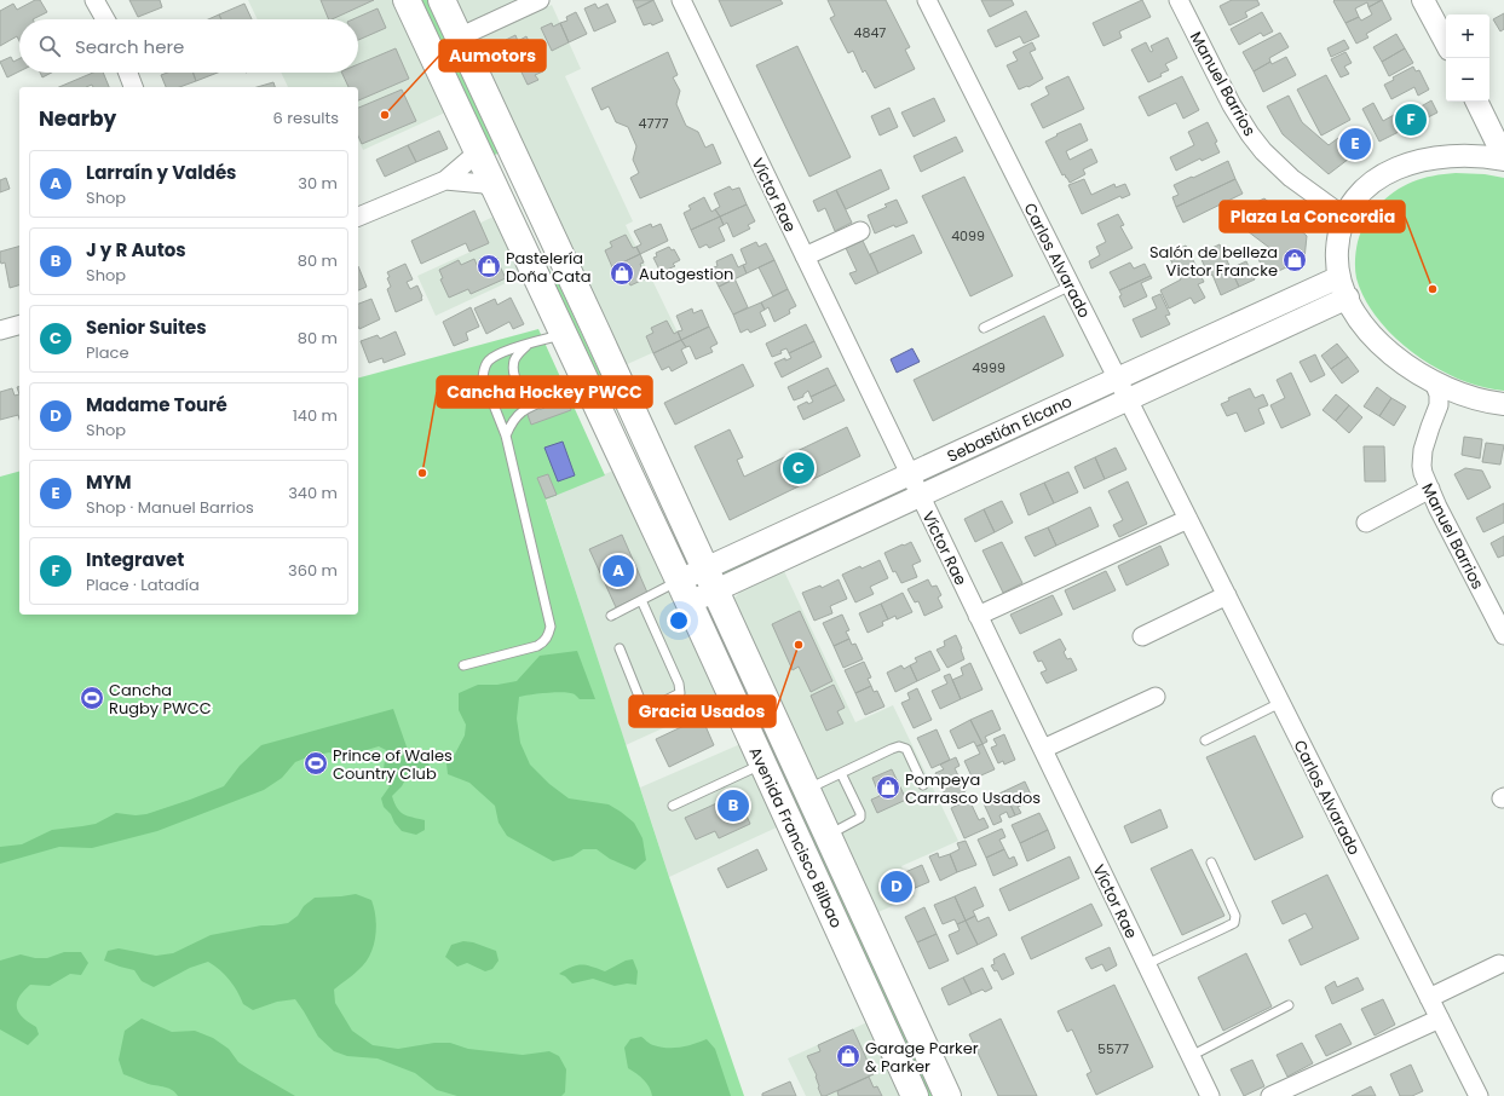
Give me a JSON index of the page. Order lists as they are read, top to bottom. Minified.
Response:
{"streets":{"main road":["Avenida Francisco Bilbao"],"street":["Manuel Barrios","Víctor Rae","Carlos Alvarado","Sebastián Elcano"]},"crossings":[["Víctor Rae","Sebastián Elcano"],["Carlos Alvarado","Sebastián Elcano"],["Sebastián Elcano","Avenida Francisco Bilbao"]],"places":{"other":["Aumotors","Plaza La Concordia","Cancha Hockey PWCC","Gracia Usados"],"shop":["Salón de belleza Victor Francke","Pastelería Doña Cata","Autogestion","Pompeya Carrasco Usados","Garage Parker & Parker"],"sports":["Cancha Rugby PWCC","Prince of Wales Country Club"]},"house_numbers":["4847","4777","4099","4999","5577"],"page":{"map_buttons":["+","−"],"search":"Search here","heading":["Nearby","6 results"],"pins":["F","E","C","A","B","D"],"list":[{"mark":"A","name":"Larraín y Valdés","note":"Shop","value":"30 m"},{"mark":"B","name":"J y R Autos","note":"Shop","value":"80 m"},{"mark":"C","name":"Senior Suites","note":"Place","value":"80 m"},{"mark":"D","name":"Madame Touré","note":"Shop","value":"140 m"},{"mark":"E","name":"MYM","note":"Shop · Manuel Barrios","value":"340 m"},{"mark":"F","name":"Integravet","note":"Place · Latadía","value":"360 m"}]}}
